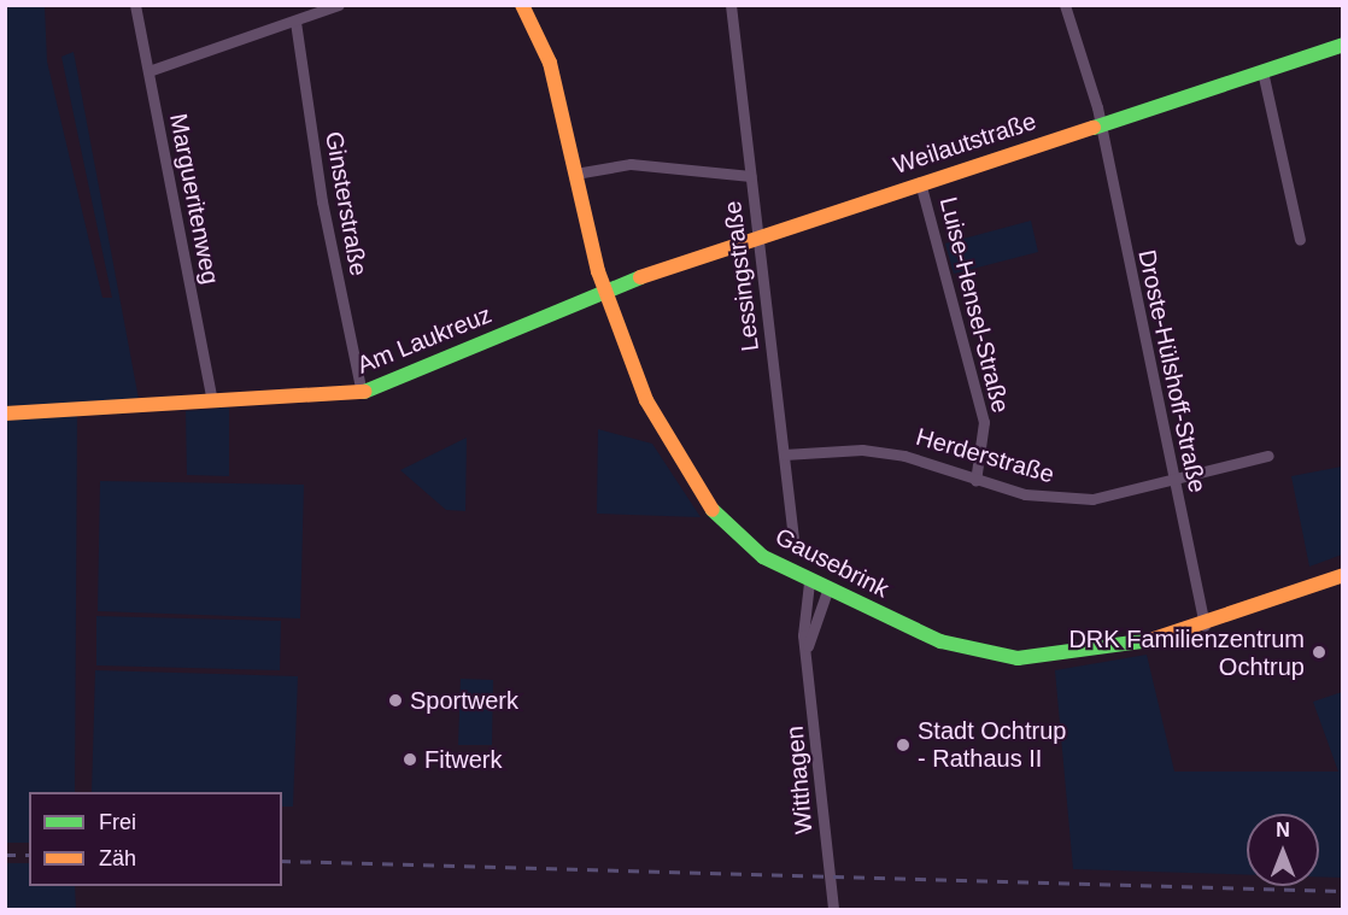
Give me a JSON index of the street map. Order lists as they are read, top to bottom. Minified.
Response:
{"streets":{"street":["Weilautstraße","Margueritenweg","Ginsterstraße","Lessingstraße","Luise-Hensel-Straße","Am Laukreuz","Droste-Hülshoff-Straße","Herderstraße","Gausebrink","Witthagen"]},"crossings":[["Weilautstraße","Lessingstraße"],["Weilautstraße","Luise-Hensel-Straße"],["Weilautstraße","Am Laukreuz"],["Weilautstraße","Droste-Hülshoff-Straße"],["Weilautstraße","Gausebrink"],["Margueritenweg","Am Laukreuz"],["Ginsterstraße","Am Laukreuz"],["Lessingstraße","Herderstraße"],["Luise-Hensel-Straße","Herderstraße"],["Am Laukreuz","Gausebrink"],["Droste-Hülshoff-Straße","Herderstraße"],["Droste-Hülshoff-Straße","Gausebrink"],["Gausebrink","Witthagen"]],"places":["DRK Familienzentrum Ochtrup","Sportwerk","Stadt Ochtrup - Rathaus II","Fitwerk"],"legend":["Frei","Zäh"],"north":"top"}
